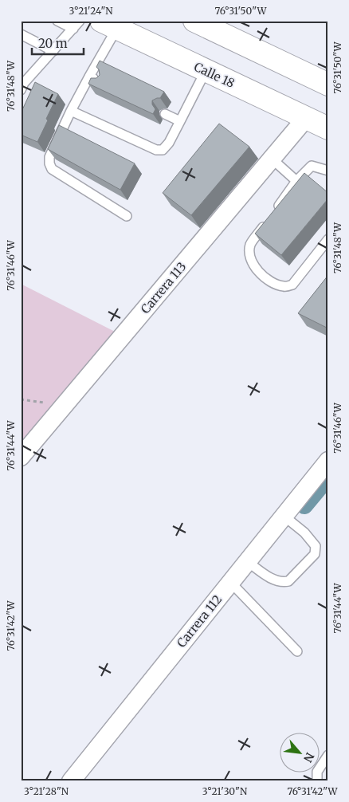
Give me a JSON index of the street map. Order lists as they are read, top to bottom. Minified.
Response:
{"streets":{"main road":["Calle 18"],"street":["Carrera 113","Carrera 112"]},"crossings":[["Calle 18","Carrera 113"]],"scale_bar":"20 m","north":"bottom right","coordinates":["3°21'24\"N","76°31'50\"W","76°31'48\"W","76°31'46\"W","76°31'44\"W","76°31'42\"W","3°21'28\"N","3°21'30\"N"]}
